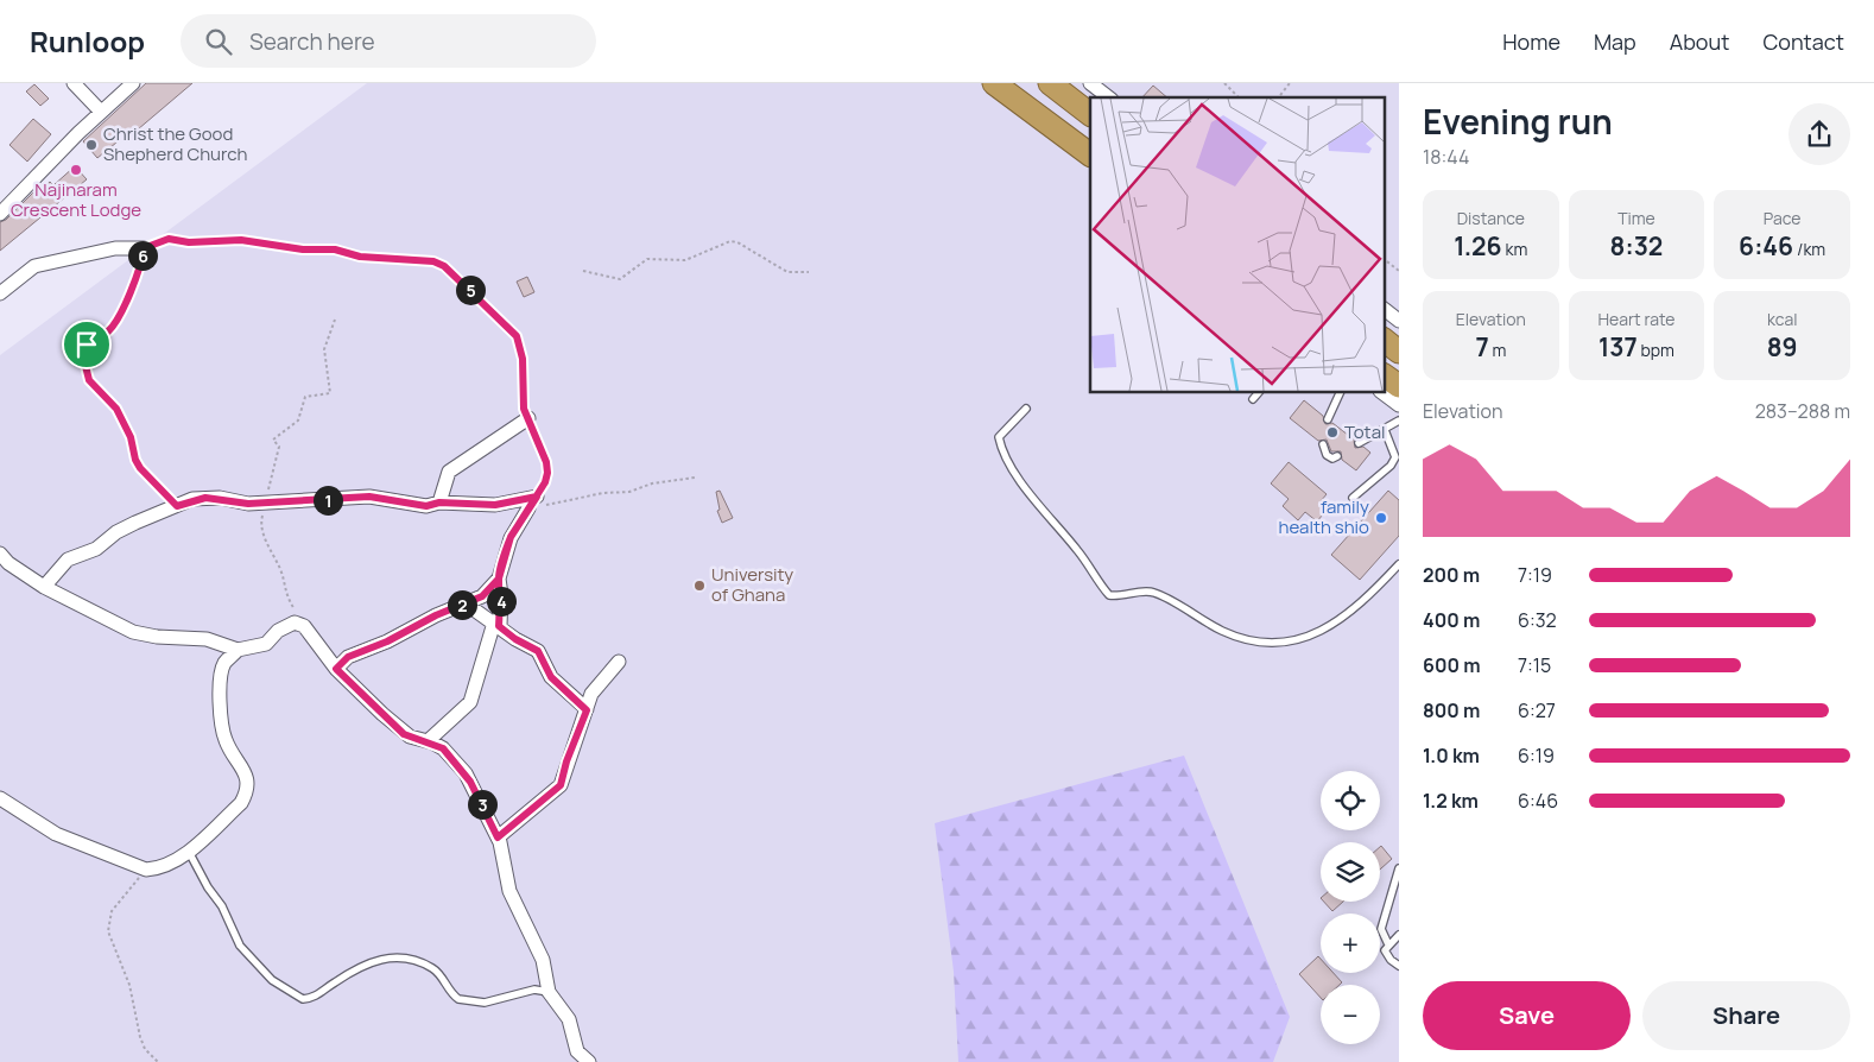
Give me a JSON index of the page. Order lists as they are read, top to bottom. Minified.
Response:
{"places":["Christ the Good Shepherd Church","Najinaram Crescent Lodge","Total","family health shio","University of Ghana"],"page":{"header":"Runloop","search":"Search here","nav":["Home","Map","About","Contact"],"heading":["Evening run","18:44"],"stats":[["Distance","1.26 km"],["Time","8:32"],["Pace","6:46 /km"],["Elevation","7 m"],["Heart rate","137 bpm"],["kcal","89"]],"pins":["6","5","1","4","2","3"],"chart":["Elevation","283–288 m"],"list":[{"name":"200 m","note":"7:19"},{"name":"400 m","note":"6:32"},{"name":"600 m","note":"7:15"},{"name":"800 m","note":"6:27"},{"name":"1.0 km","note":"6:19"},{"name":"1.2 km","note":"6:46"}],"map_buttons":["+","−"],"buttons":["Save","Share"]}}
